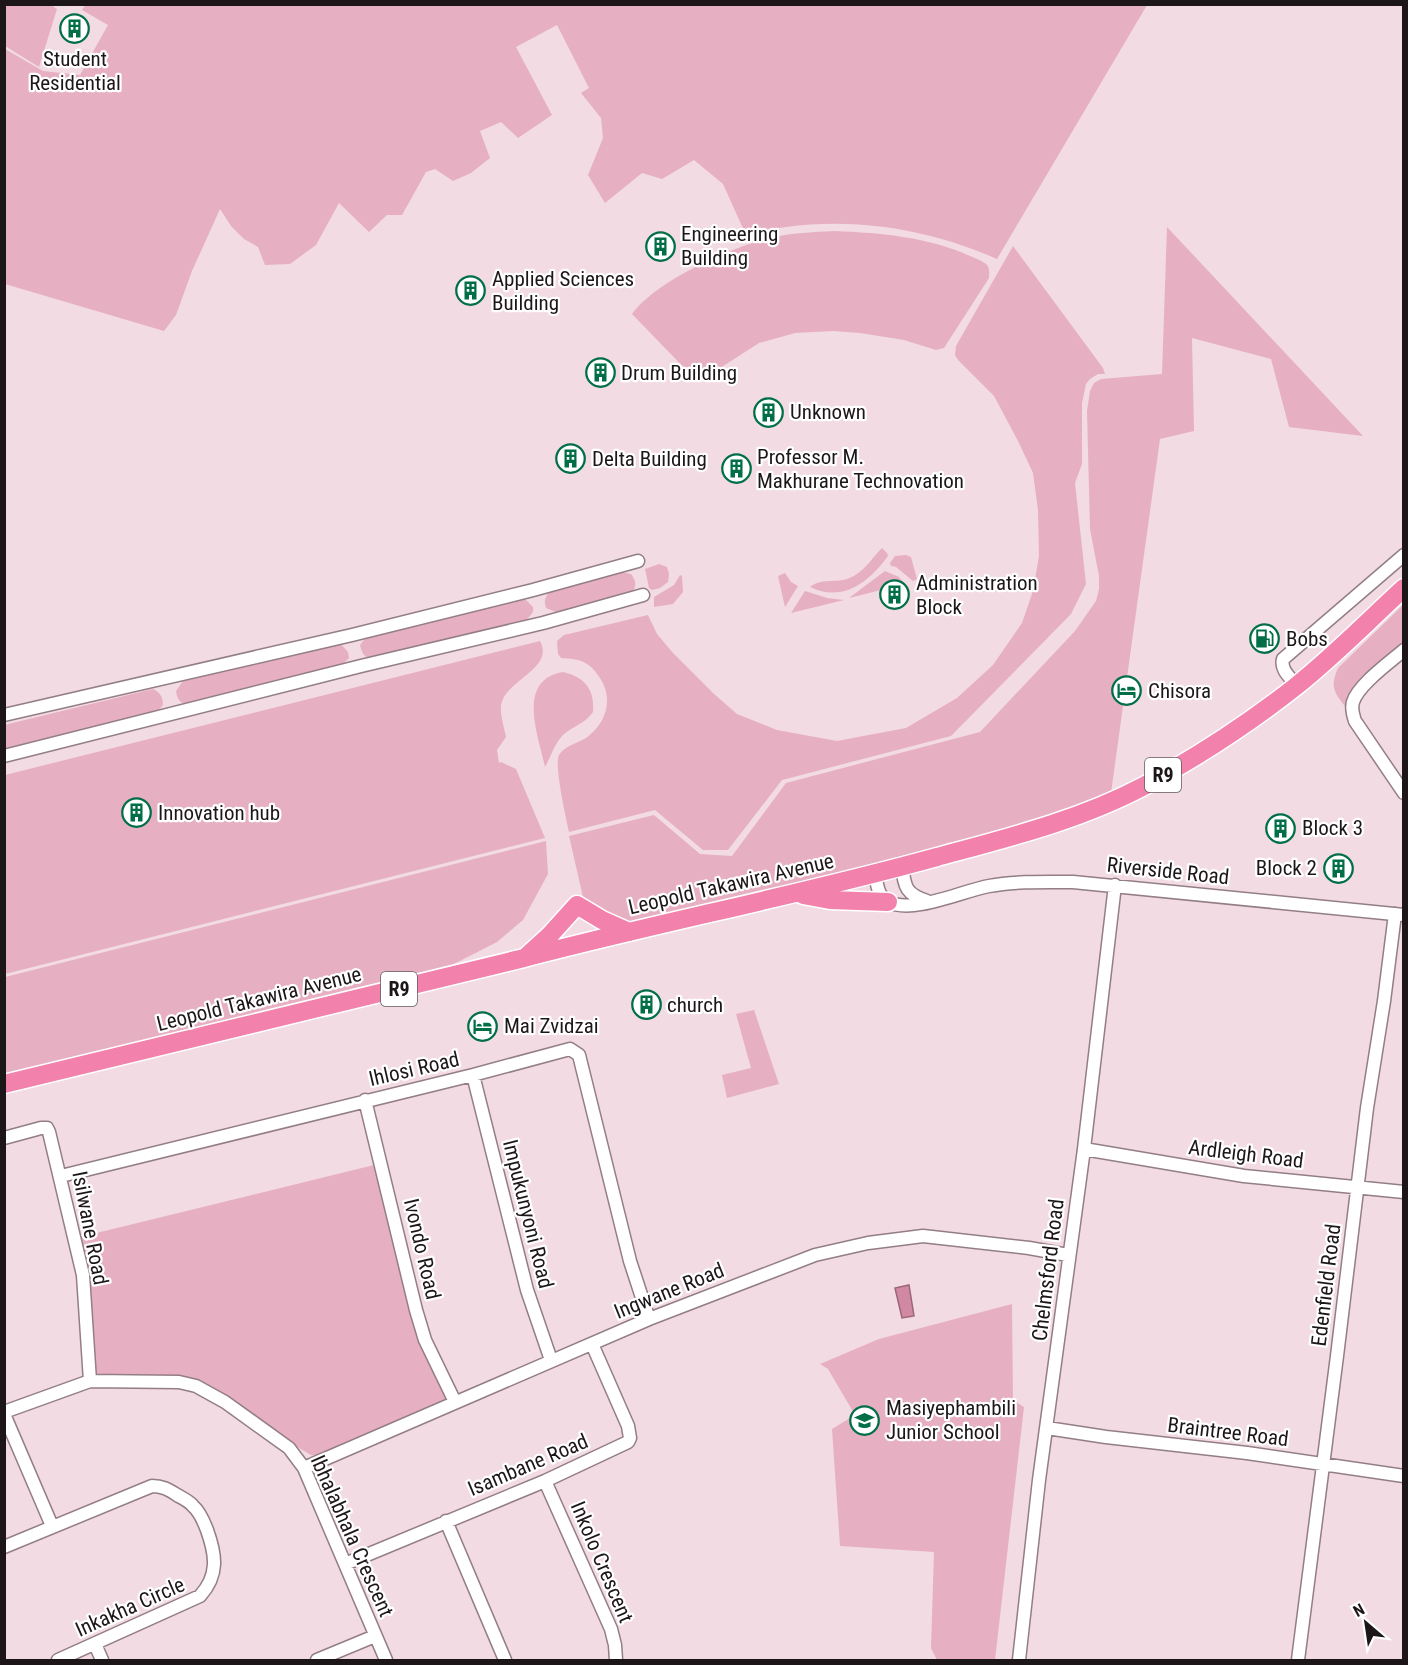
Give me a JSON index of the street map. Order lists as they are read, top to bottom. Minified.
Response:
{"streets":{"highway":["R9","Leopold Takawira Avenue"],"street":["Riverside Road","Ihlosi Road","Ardleigh Road","Impukunyoni Road","Isilwane Road","Ivondo Road","Chelmsford Road","Edenfield Road","Ingwane Road","Braintree Road","Isambane Road","Ibhalabhala Crescent","Inkolo Crescent","Inkakha Circle"]},"crossings":[["Riverside Road","Chelmsford Road"],["Riverside Road","Edenfield Road"],["Ihlosi Road","Impukunyoni Road"],["Ihlosi Road","Isilwane Road"],["Ihlosi Road","Ivondo Road"],["Ihlosi Road","Ingwane Road"],["Ardleigh Road","Chelmsford Road"],["Ardleigh Road","Edenfield Road"],["Impukunyoni Road","Ingwane Road"],["Isilwane Road","Ibhalabhala Crescent"],["Ivondo Road","Ingwane Road"],["Chelmsford Road","Ingwane Road"],["Chelmsford Road","Braintree Road"],["Edenfield Road","Braintree Road"],["Ingwane Road","Isambane Road"],["Ingwane Road","Ibhalabhala Crescent"],["Isambane Road","Ibhalabhala Crescent"],["Isambane Road","Inkolo Crescent"]],"places":{"building":["Student Residential","Engineering Building","Applied Sciences Building","Drum Building","Unknown","Delta Building","Professor M. Makhurane Technovation","Administration Block","Innovation hub","Block 3","Block 2","church"],"fuel station":["Bobs"],"hotel":["Chisora","Mai Zvidzai"],"school or university":["Masiyephambili Junior School"]},"north":"top left"}
